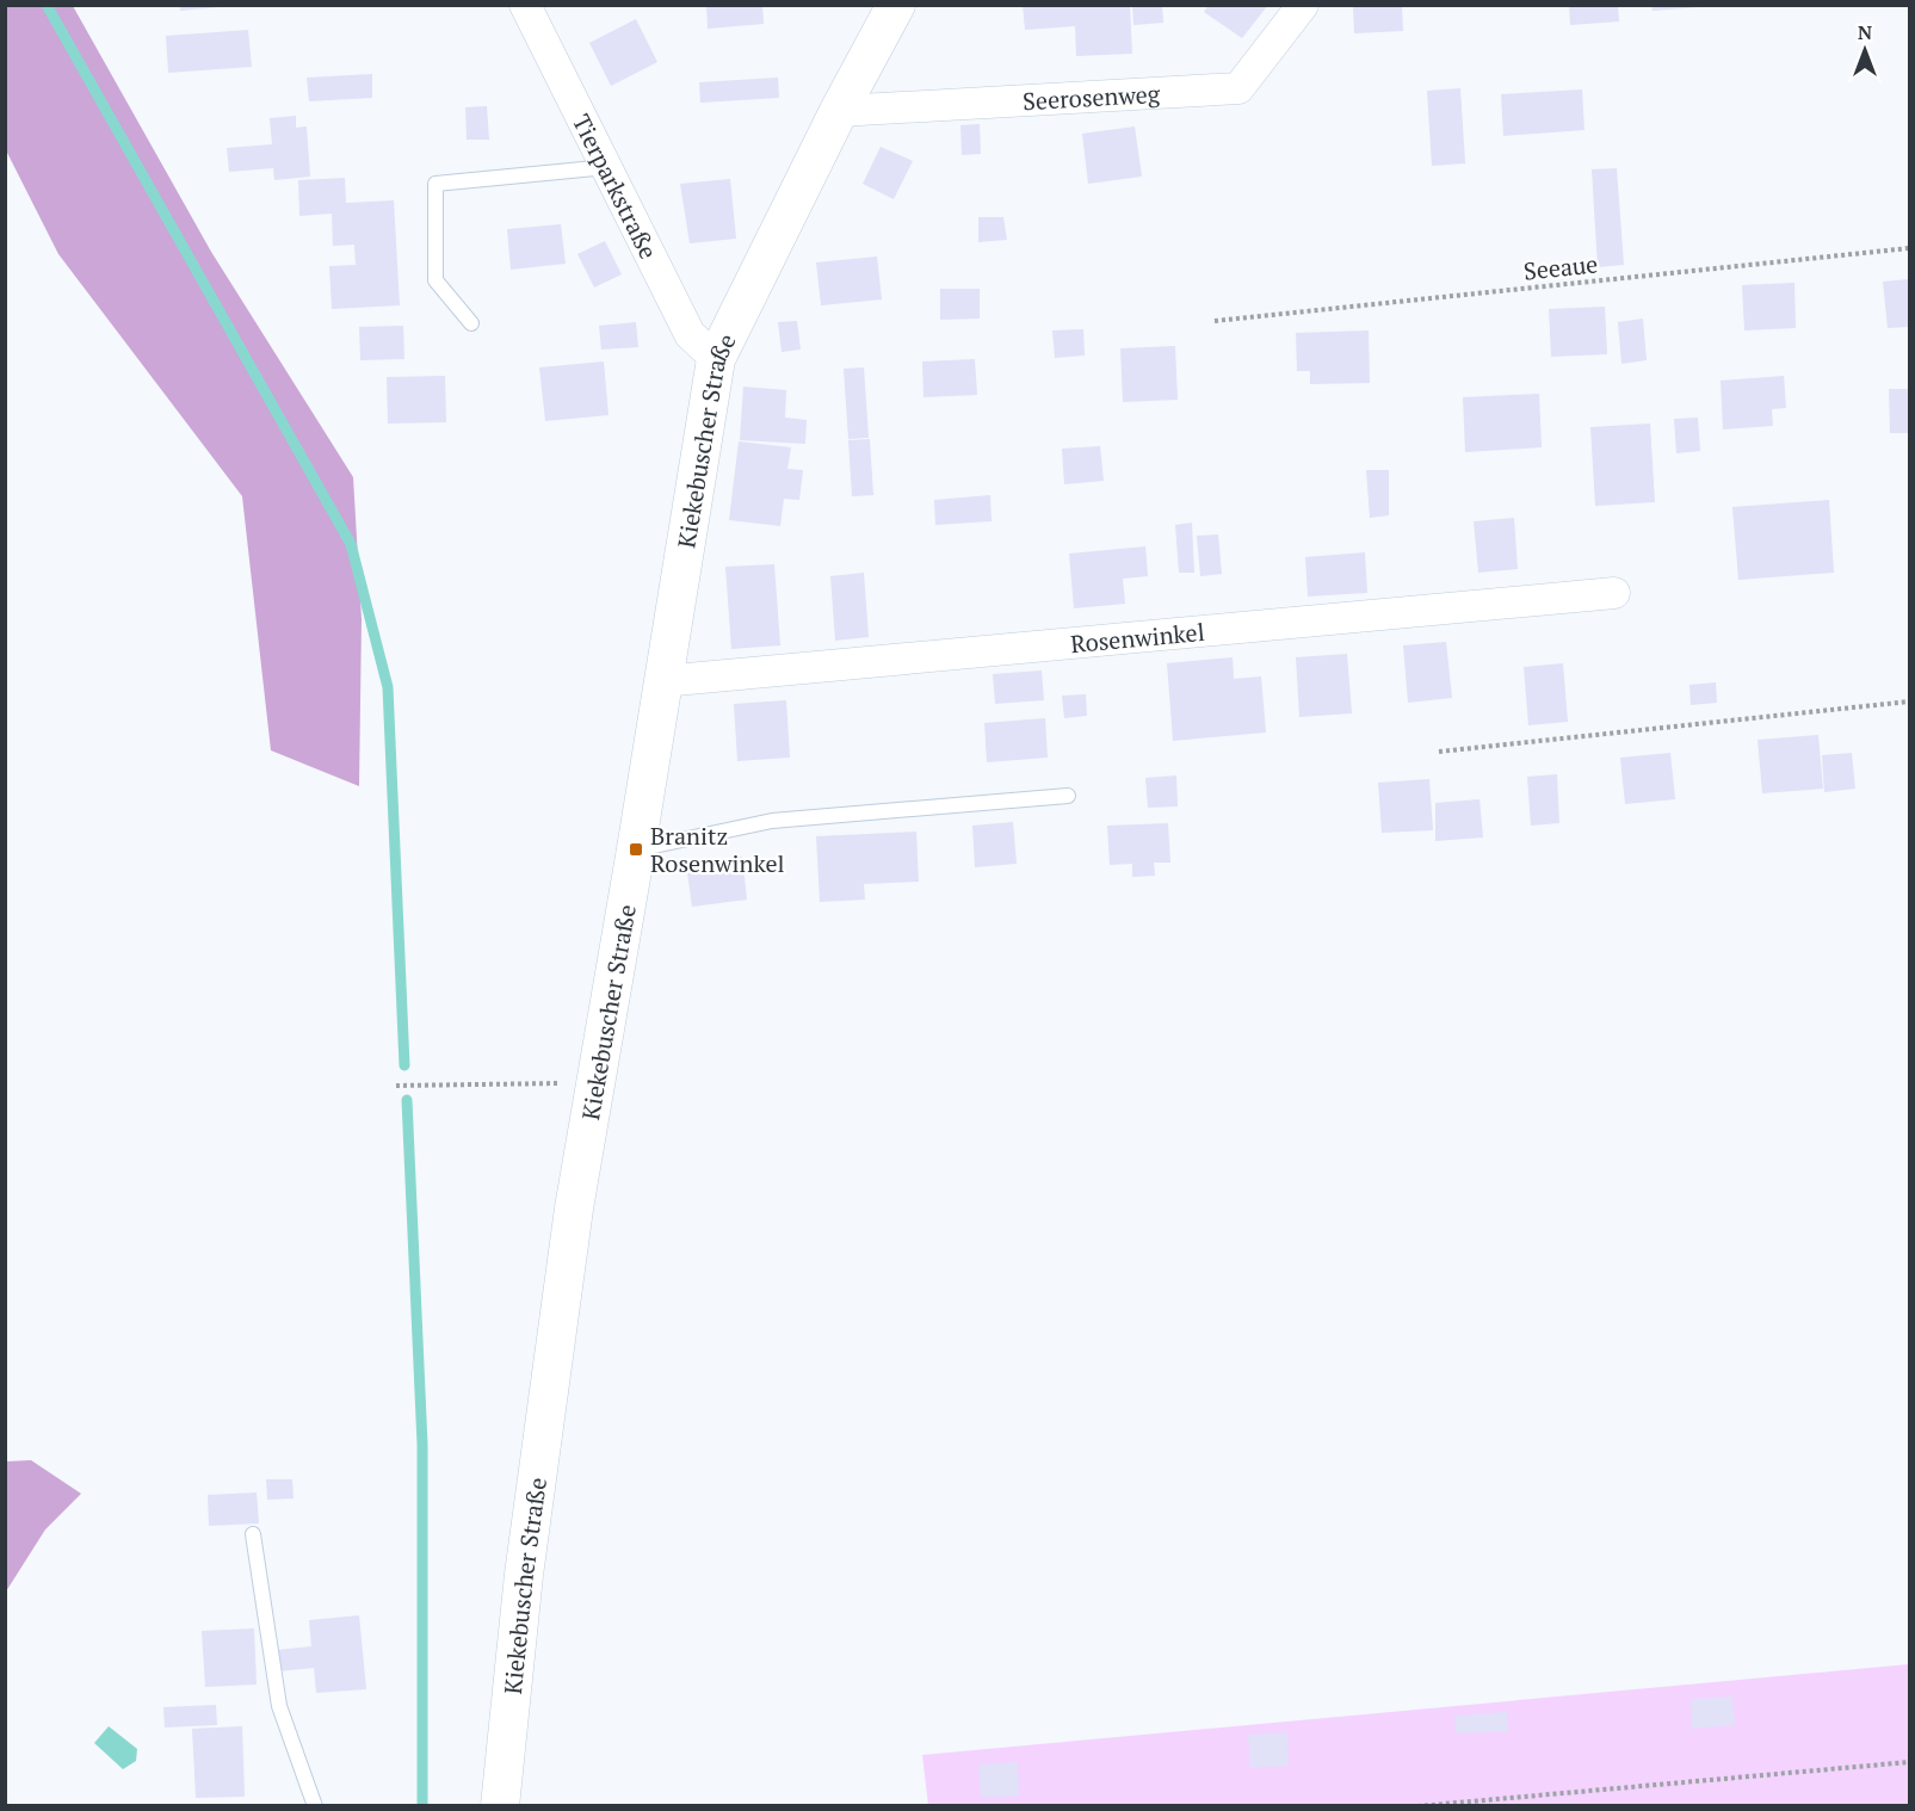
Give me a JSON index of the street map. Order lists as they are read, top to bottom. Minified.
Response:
{"streets":{"street":["Seerosenweg","Tierparkstraße","Kiekebuscher Straße","Rosenwinkel"],"path":["Seeaue"]},"crossings":[["Seerosenweg","Kiekebuscher Straße"],["Tierparkstraße","Kiekebuscher Straße"],["Kiekebuscher Straße","Rosenwinkel"]],"places":{"transit":["Branitz Rosenwinkel"]},"north":"top"}
